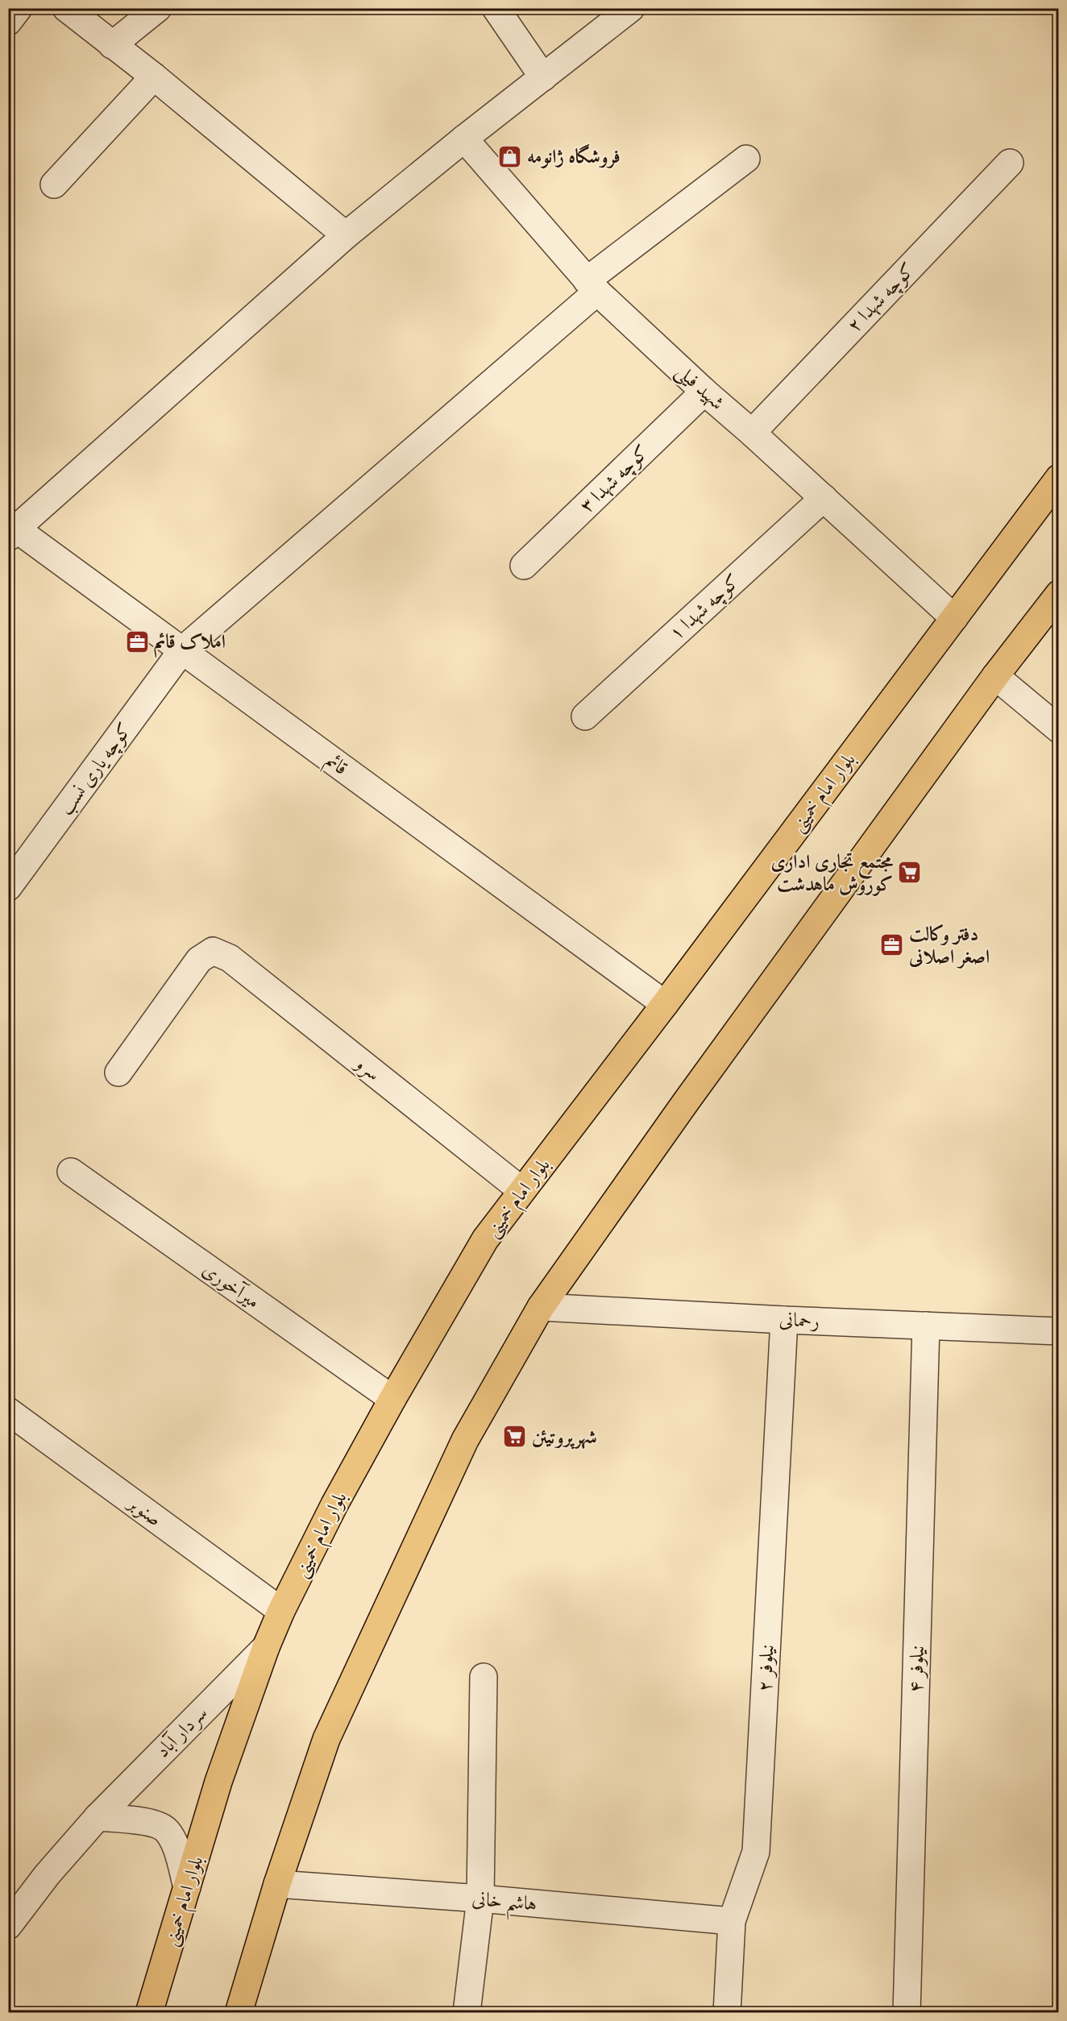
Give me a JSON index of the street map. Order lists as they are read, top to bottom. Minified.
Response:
{"streets":{"main road":["بلوار امام خمینی"],"street":["کوچه شهدا ۲","شهید فیلی","کوچه شهدا ۳","کوچه شهدا ۱","قائم","کوچه یاری نسب","سرو","میرآخوری","رحمانی","صنوبر","نیلوفر ۲","نیلوفر ۴","سردار آباد","هاشم خانی"]},"crossings":[["کوچه شهدا ۲","شهید فیلی"],["شهید فیلی","کوچه شهدا ۳"],["شهید فیلی","کوچه شهدا ۱"],["شهید فیلی","کوچه یاری نسب"],["شهید فیلی","بلوار امام خمینی"],["قائم","کوچه یاری نسب"],["قائم","بلوار امام خمینی"],["بلوار امام خمینی","سرو"],["بلوار امام خمینی","میرآخوری"],["بلوار امام خمینی","صنوبر"],["بلوار امام خمینی","سردار آباد"],["رحمانی","نیلوفر ۲"],["رحمانی","نیلوفر ۴"],["نیلوفر ۲","هاشم خانی"]],"places":{"shop":["فروشگاه ژانومه"],"office":["املاک قائم","دفتر وکالت اصغر اصلانی"],"supermarket":["مجتمع تجاری اداری کوروش ماهدشت","شهرپروتیئن"]}}
